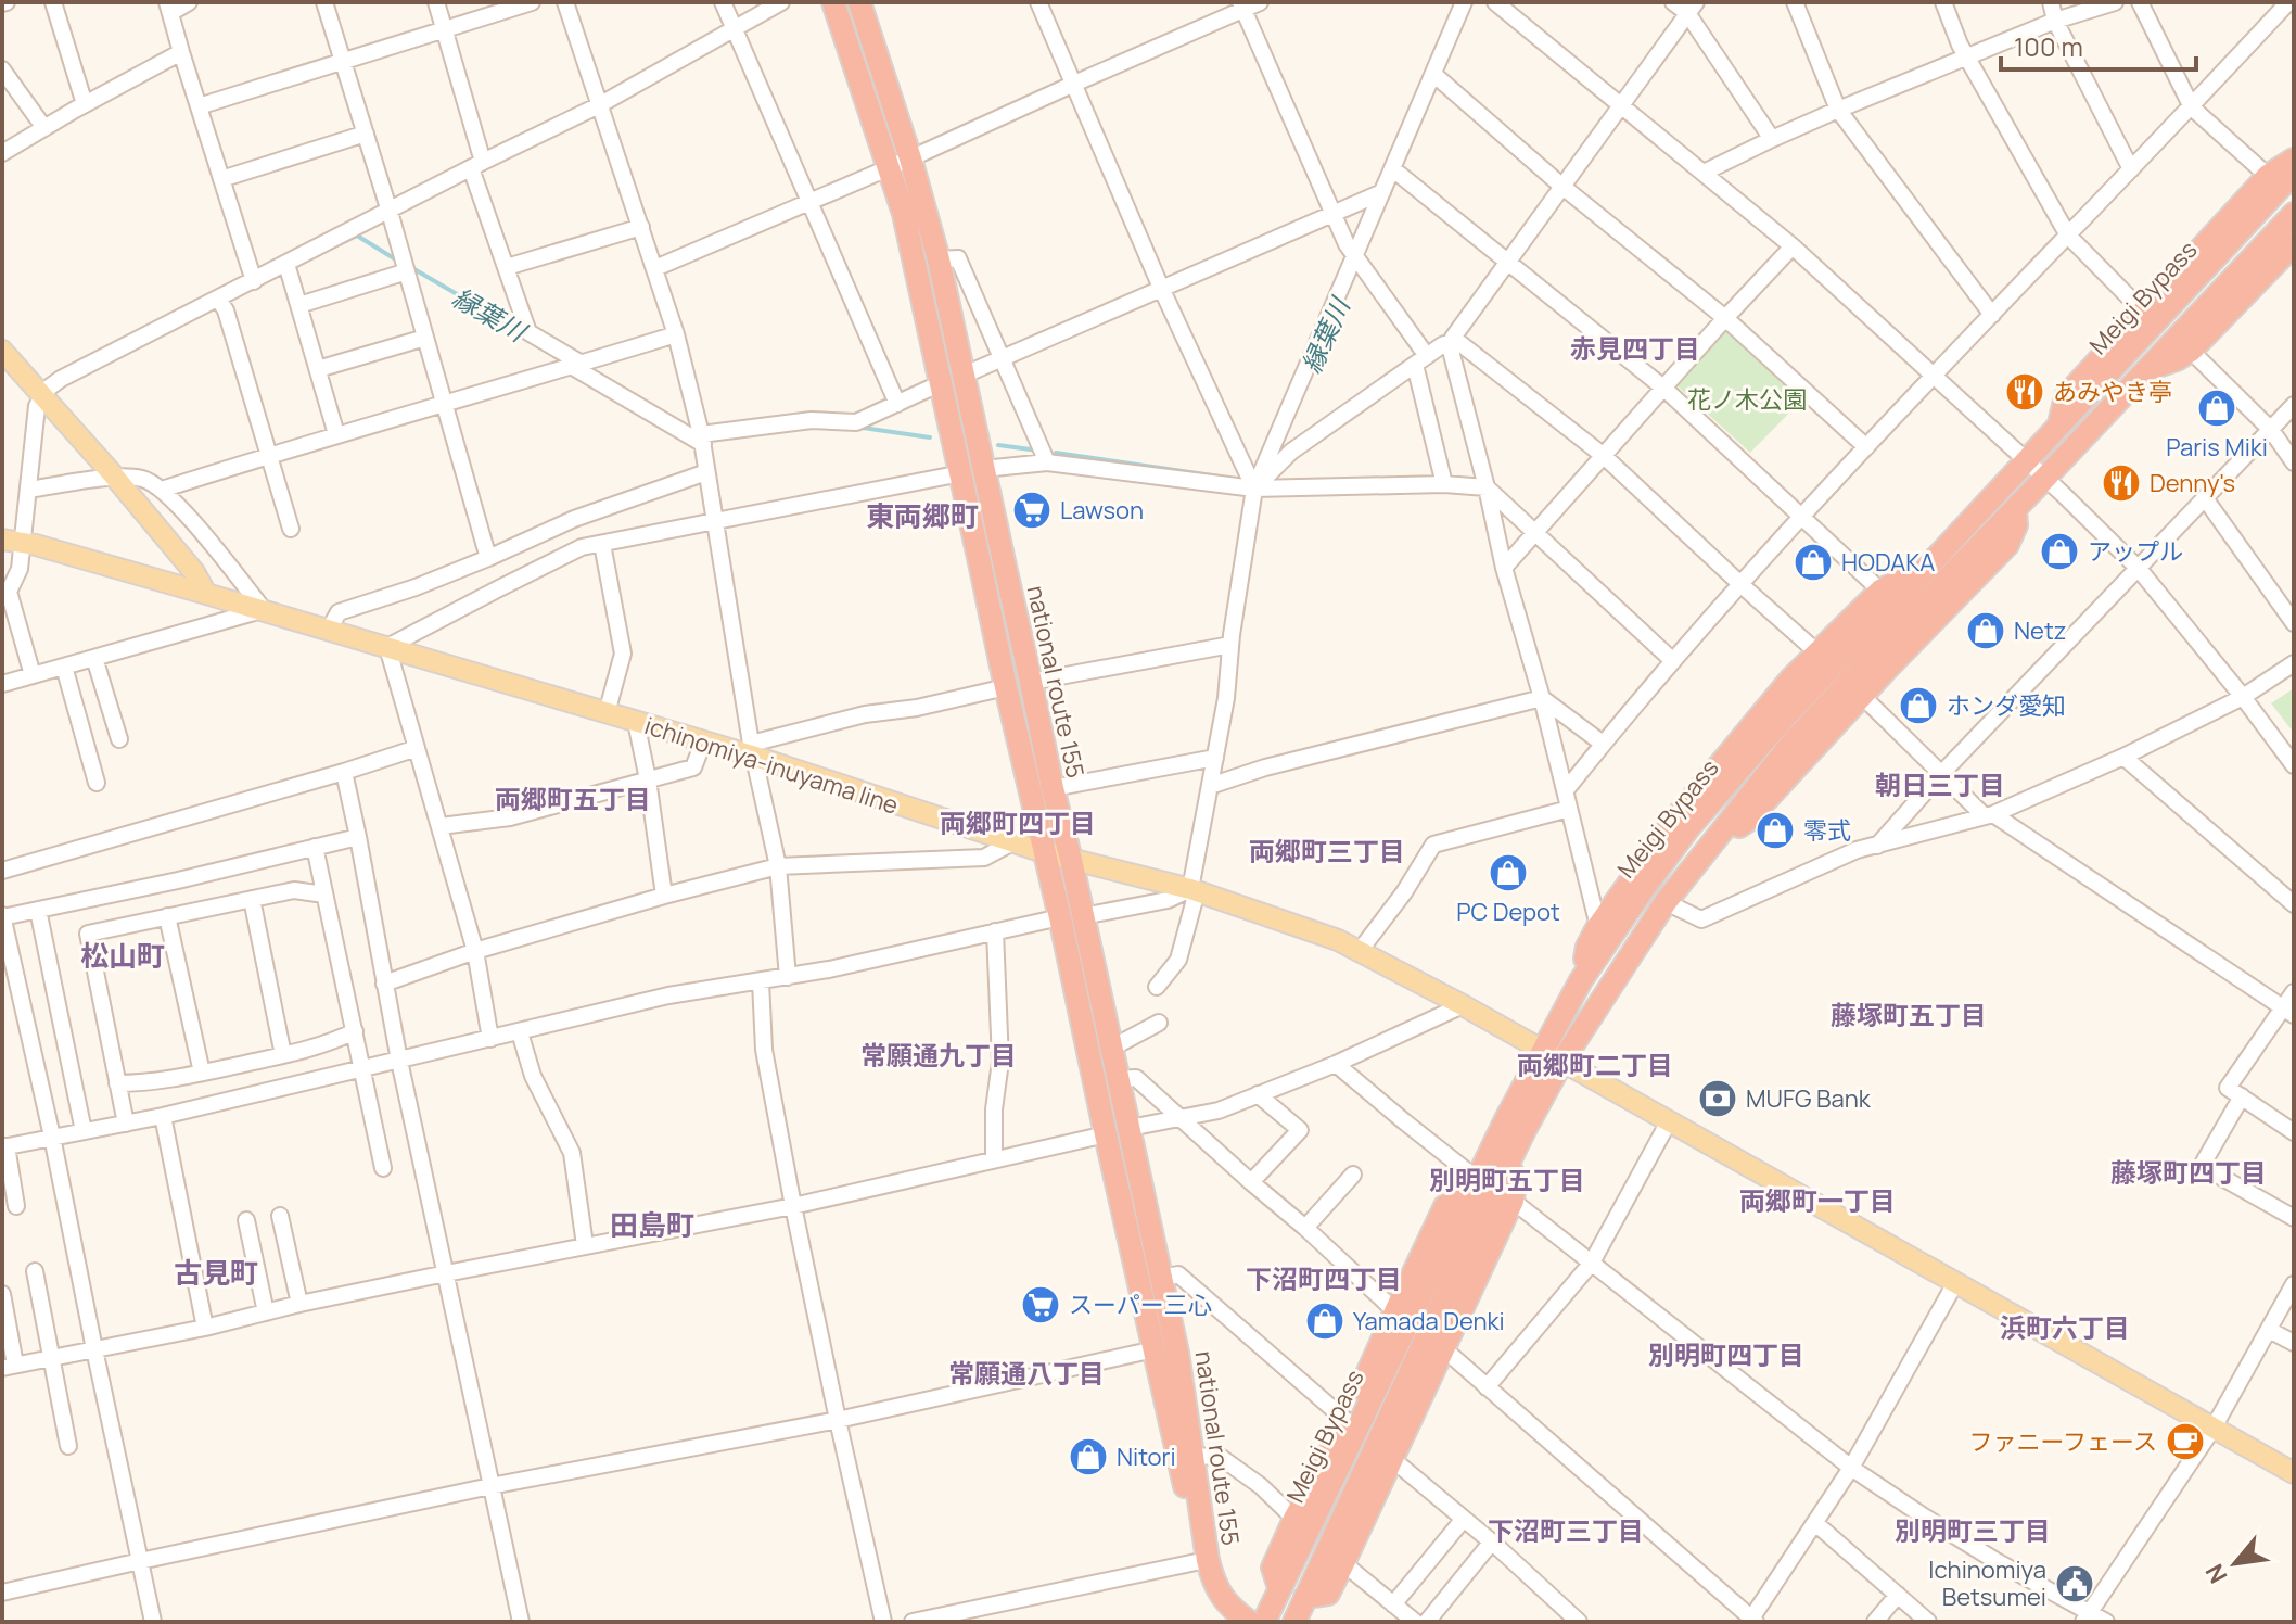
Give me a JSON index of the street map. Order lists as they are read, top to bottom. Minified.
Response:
{"streets":{"highway":["Meigi Bypass","national route 155"],"main road":["ichinomiya-inuyama line"]},"crossings":[["Meigi Bypass","ichinomiya-inuyama line"],["national route 155","ichinomiya-inuyama line"]],"districts":["赤見四丁目","東両郷町","朝日三丁目","両郷町五丁目","両郷町四丁目","両郷町三丁目","松山町","藤塚町五丁目","常願通九丁目","両郷町二丁目","藤塚町四丁目","別明町五丁目","両郷町一丁目","田島町","古見町","下沼町四丁目","浜町六丁目","別明町四丁目","常願通八丁目","下沼町三丁目","別明町三丁目"],"water":["縁葉川"],"parks":["花ノ木公園"],"places":{"restaurant":["あみやき亭","Denny's"],"shop":["Paris Miki","アップル","HODAKA","Netz","ホンダ愛知","零式","PC Depot","Yamada Denki","Nitori"],"supermarket":["Lawson","スーパー三心"],"bank":["MUFG Bank"],"cafe":["ファニーフェース"],"public building":["Ichinomiya Betsumei"]},"scale_bar":"100 m","north":"bottom left"}
